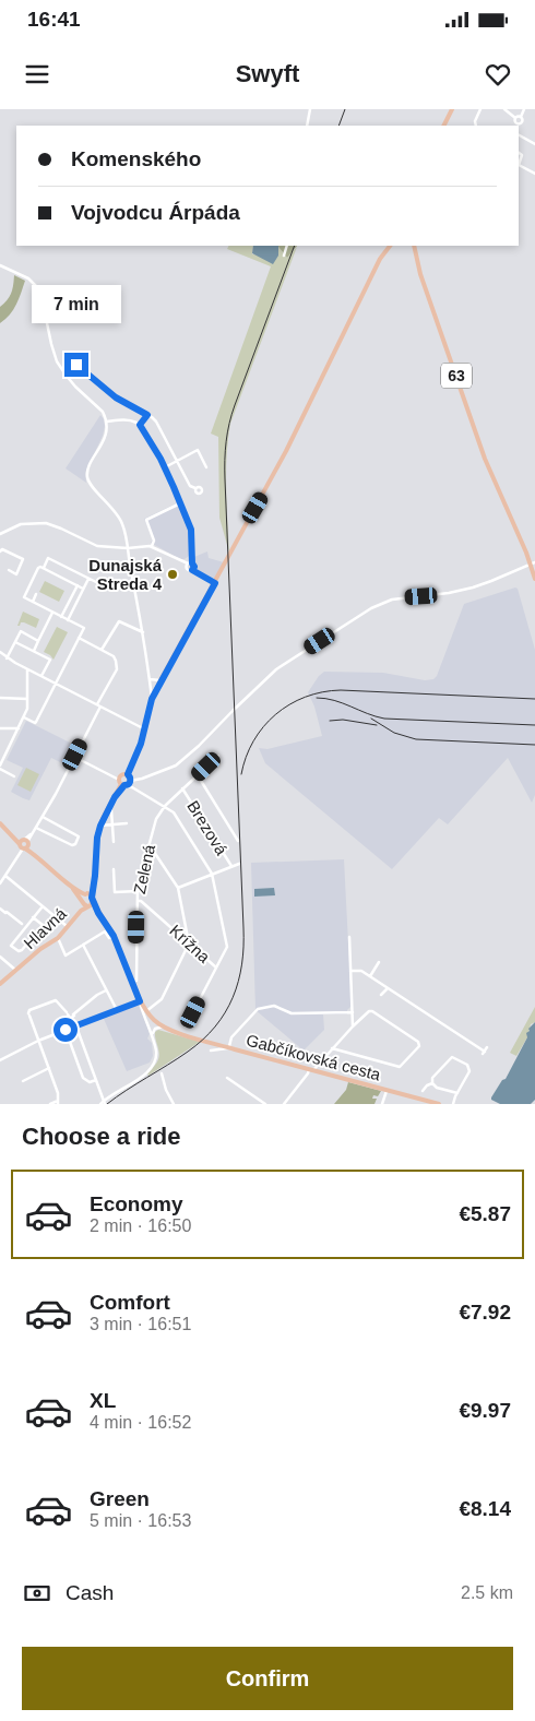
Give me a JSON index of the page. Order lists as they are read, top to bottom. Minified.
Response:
{"streets":{"main road":["63","Hlavná","Gabčíkovská cesta"],"street":["Brezová","Zelená","Krížna"]},"crossings":[["Brezová","Zelená"],["Zelená","Krížna"]],"places":["Dunajská Streda 4"],"page":{"status":"16:41","header":"Swyft","banner":["Komenského","Vojvodcu Árpáda"],"bubble":"7 min","heading":"Choose a ride","list":[{"name":"Economy","note":"2 min · 16:50","value":"€5.87"},{"name":"Comfort","note":"3 min · 16:51","value":"€7.92"},{"name":"XL","note":"4 min · 16:52","value":"€9.97"},{"name":"Green","note":"5 min · 16:53","value":"€8.14"}],"pay":["Cash","2.5 km"],"buttons":"Confirm"}}
